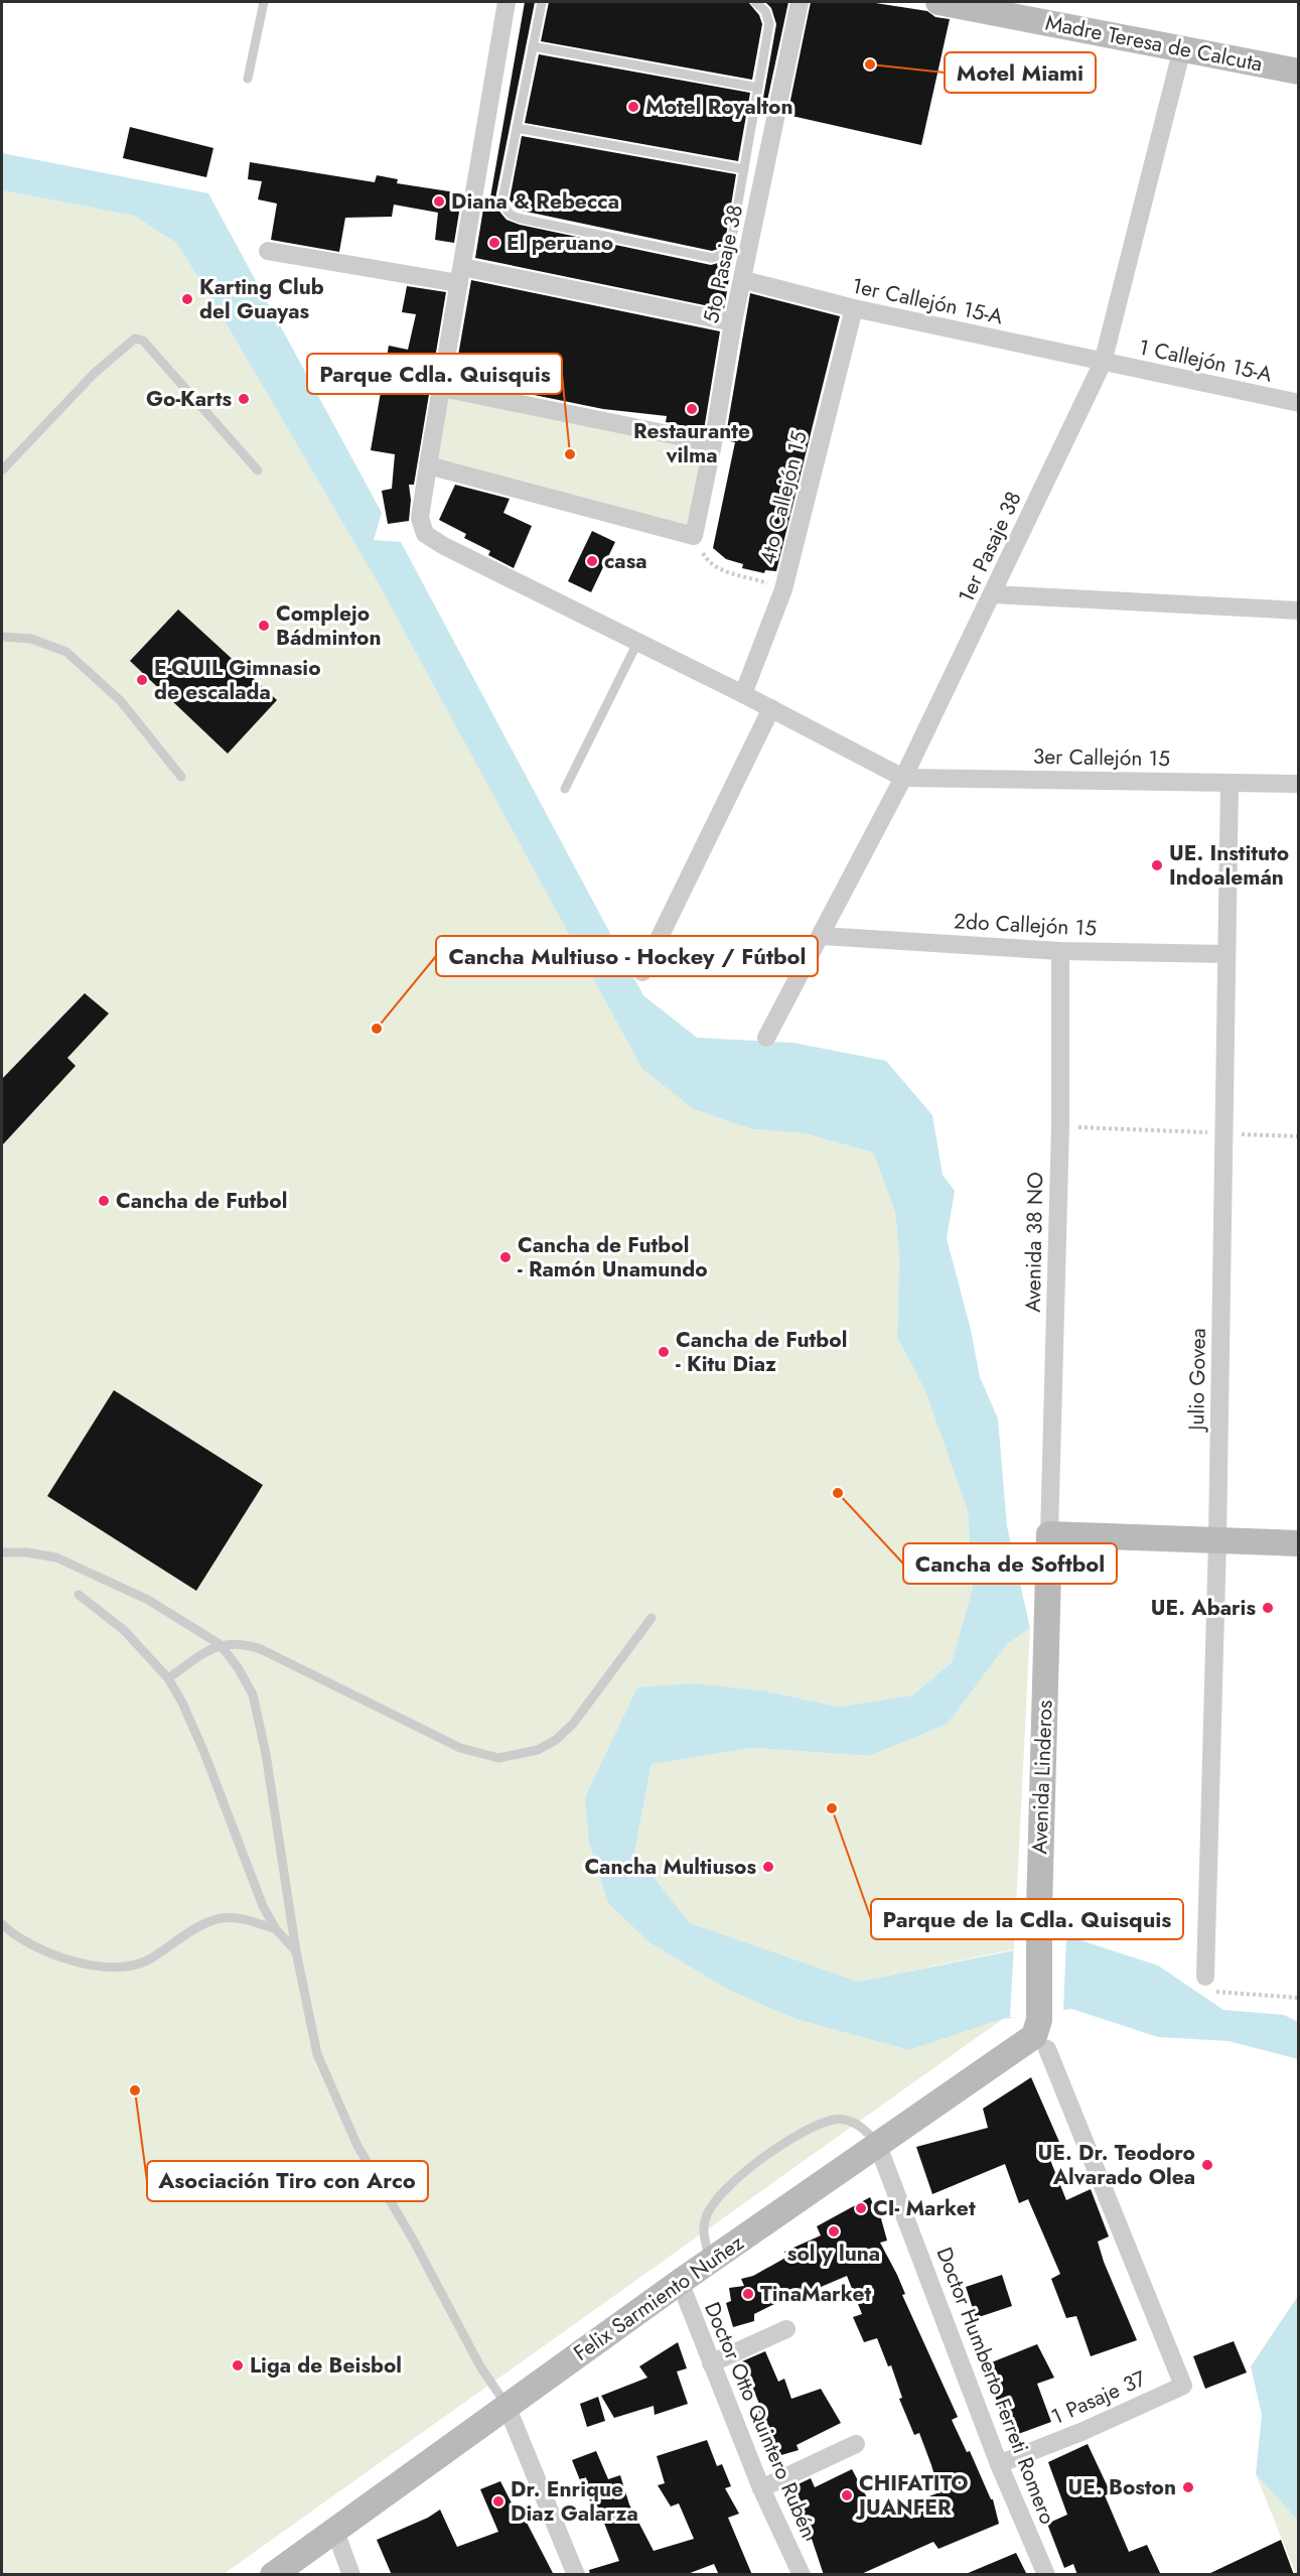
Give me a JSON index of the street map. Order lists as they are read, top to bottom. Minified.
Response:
{"streets":{"street":["Madre Teresa de Calcuta","5to Pasaje 38","1er Callejón 15-A","1 Callejón 15-A","4to Callejón 15","1er Pasaje 38","3er Callejón 15","2do Callejón 15","Avenida 38 NO","Julio Govea","Avenida Linderos","Felix Sarmiento Nuñez","Doctor Humberto Ferreti Romero","1 Pasaje 37","Doctor Otto Quintero Rubén"]},"crossings":[["Madre Teresa de Calcuta","1er Pasaje 38"],["5to Pasaje 38","1er Callejón 15-A"],["1er Callejón 15-A","1 Callejón 15-A"],["1er Callejón 15-A","4to Callejón 15"],["1er Callejón 15-A","1er Pasaje 38"],["1 Callejón 15-A","1er Pasaje 38"],["1er Pasaje 38","3er Callejón 15"],["1er Pasaje 38","2do Callejón 15"],["3er Callejón 15","Julio Govea"],["2do Callejón 15","Avenida 38 NO"],["2do Callejón 15","Julio Govea"],["Avenida 38 NO","Avenida Linderos"],["Avenida Linderos","Felix Sarmiento Nuñez"],["Felix Sarmiento Nuñez","Doctor Humberto Ferreti Romero"],["Felix Sarmiento Nuñez","Doctor Otto Quintero Rubén"],["Doctor Humberto Ferreti Romero","1 Pasaje 37"]],"places":["Motel Miami","Motel Royalton","Diana & Rebecca","El peruano","Karting Club del Guayas","Go-Karts","Restaurante vilma","Parque Cdla. Quisquis","casa","Complejo Bádminton","E-QUIL Gimnasio de escalada","UE. Instituto Indoalemán","Cancha Multiuso - Hockey / Fútbol","Cancha de Futbol","Cancha de Futbol - Ramón Unamundo","Cancha de Futbol - Kitu Diaz","Cancha de Softbol","UE. Abaris","Parque de la Cdla. Quisquis","Cancha Multiusos","Asociación Tiro con Arco","UE. Dr. Teodoro Alvarado Olea","CI- Market","sol y luna","TinaMarket","Liga de Beisbol","UE. Boston","CHIFATITO JUANFER","Dr. Enrique Diaz Galarza"]}
